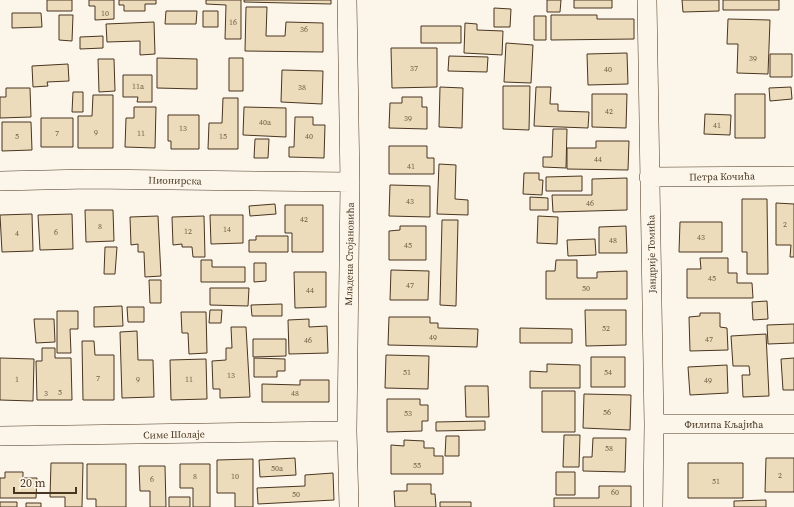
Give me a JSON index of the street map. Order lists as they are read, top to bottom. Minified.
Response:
{"streets":{"street":["Петра Кочића","Пионирска","Младена Стојановића","Јандрије Томића","Филипа Кљајића","Симе Шолаје"]},"crossings":[["Петра Кочића","Јандрије Томића"],["Пионирска","Младена Стојановића"],["Младена Стојановића","Симе Шолаје"],["Јандрије Томића","Филипа Кљајића"]],"house_numbers":["10","16","36","39","37","40","11a","38","42","39","40a","41","13","9","7","11","5","15","40","44","41","43","46","42","2","8","14","12","6","4","43","48","45","45","47","50","44","52","49","47","46","51","54","13","7","1","9","11","49","5","3","48","56","53","58","55","50a","2","8","10","6","51","60","50"],"scale_bar":"20 m"}
